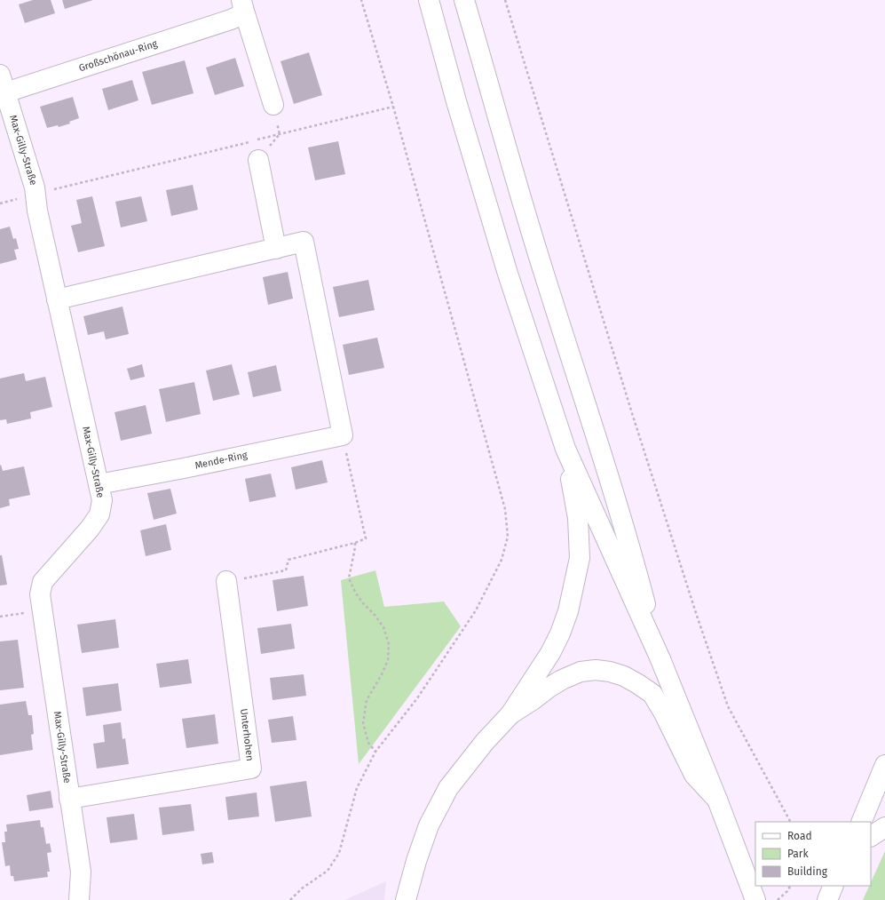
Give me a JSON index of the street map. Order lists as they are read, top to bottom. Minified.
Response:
{"streets":{"main road":["Großschönau-Ring","Max-Gilly-Straße","Mende-Ring","Unterhohen"]},"crossings":[["Großschönau-Ring","Max-Gilly-Straße"],["Max-Gilly-Straße","Mende-Ring"],["Max-Gilly-Straße","Unterhohen"]],"legend":["Road","Park","Building"]}
